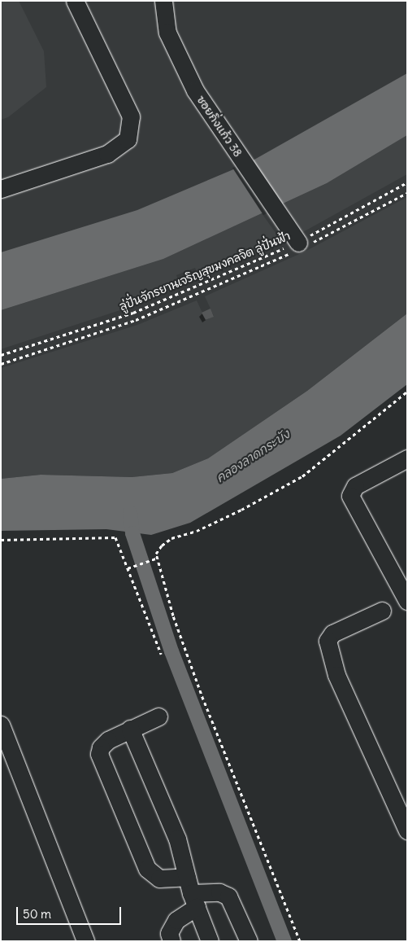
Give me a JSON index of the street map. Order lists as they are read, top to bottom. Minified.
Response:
{"streets":{"street":["ซอยกิ่งแก้ว 38"],"path":["ลู่ปั่นจักรยานเจริญสุขมงคลจิต ลู่ปั่นฟ้า"]},"crossings":[["ซอยกิ่งแก้ว 38","ลู่ปั่นจักรยานเจริญสุขมงคลจิต ลู่ปั่นฟ้า"]],"water":["คลองลาดกระบัง"],"scale_bar":"50 m"}
